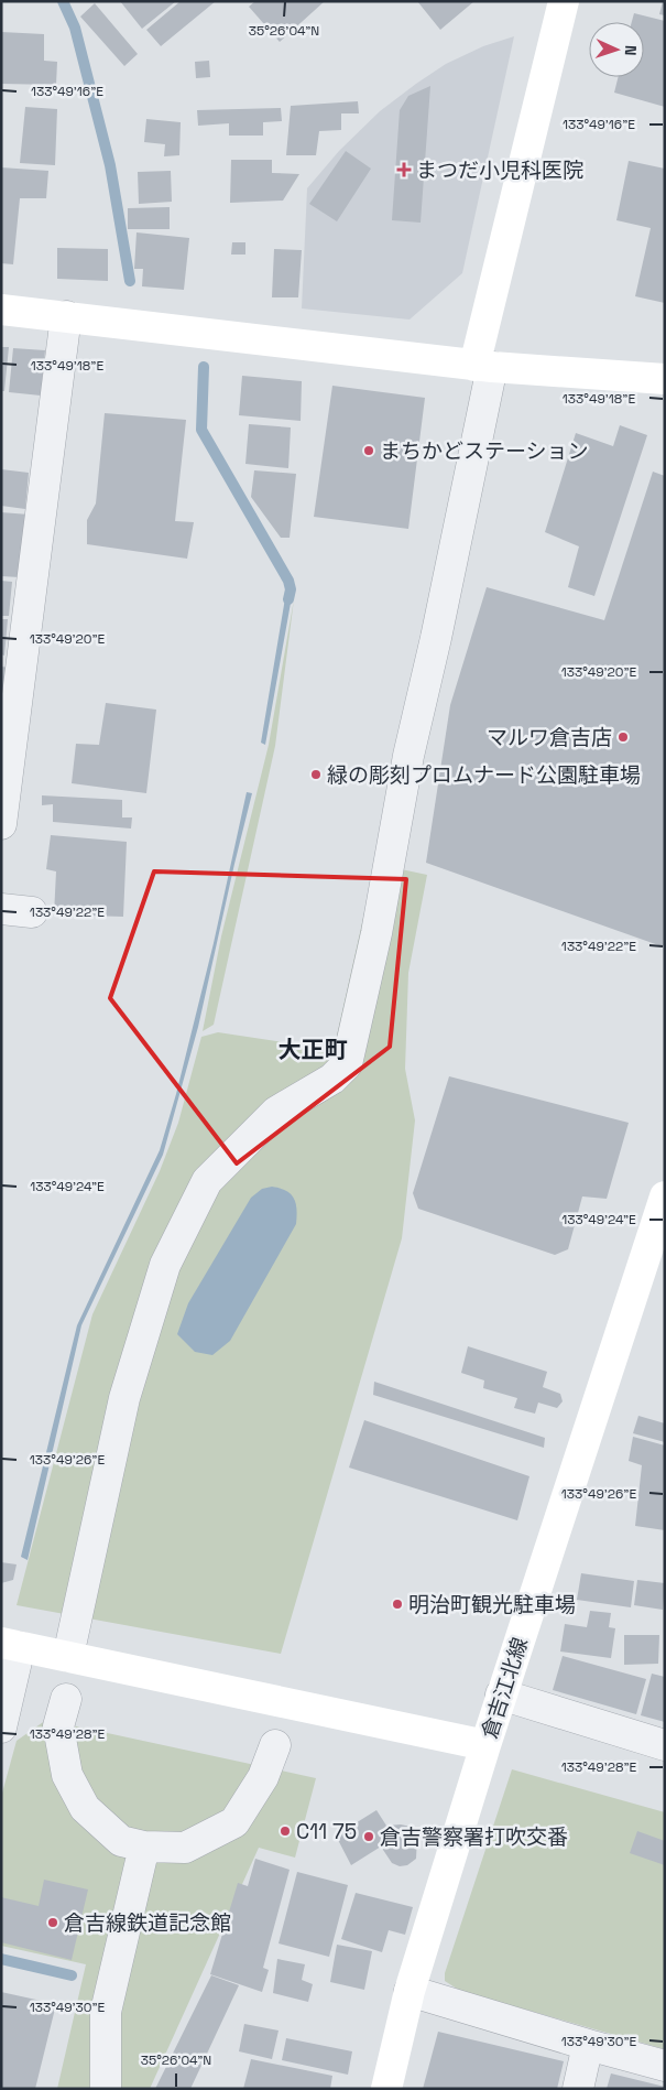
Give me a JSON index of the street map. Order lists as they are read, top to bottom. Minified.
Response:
{"streets":{"main road":["倉吉江北線"]},"districts":["大正町"],"places":{"health":["まつだ小児科医院"],"other":["まちかどステーション","マルワ倉吉店","緑の彫刻プロムナード公園駐車場","明治町観光駐車場","C11 75","倉吉警察署打吹交番","倉吉線鉄道記念館"]},"north":"right","coordinates":["35°26'04\"N","133°49'16\"E","133°49'18\"E","133°49'20\"E","133°49'22\"E","133°49'24\"E","133°49'26\"E","133°49'28\"E","133°49'30\"E"]}
